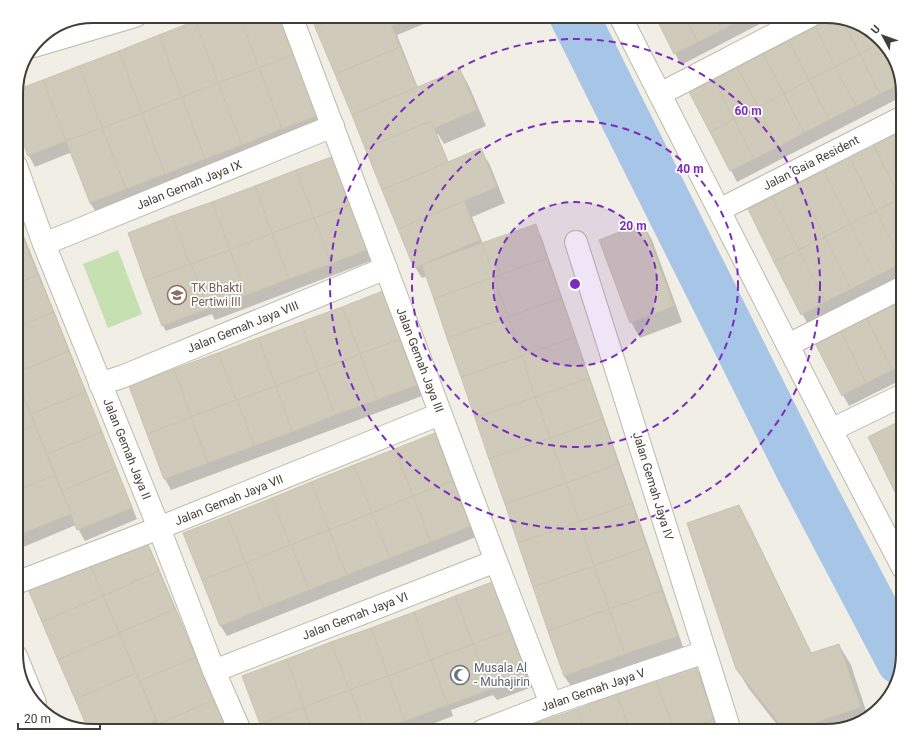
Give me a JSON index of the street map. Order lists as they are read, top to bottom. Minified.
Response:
{"streets":{"street":["Jalan Gaia Resident","Jalan Gemah Jaya IX","Jalan Gemah Jaya VIII","Jalan Gemah Jaya III","Jalan Gemah Jaya II","Jalan Gemah Jaya IV","Jalan Gemah Jaya VII","Jalan Gemah Jaya VI","Jalan Gemah Jaya V"]},"crossings":[["Jalan Gemah Jaya IX","Jalan Gemah Jaya III"],["Jalan Gemah Jaya IX","Jalan Gemah Jaya II"],["Jalan Gemah Jaya VIII","Jalan Gemah Jaya III"],["Jalan Gemah Jaya VIII","Jalan Gemah Jaya II"],["Jalan Gemah Jaya III","Jalan Gemah Jaya VII"],["Jalan Gemah Jaya III","Jalan Gemah Jaya VI"],["Jalan Gemah Jaya III","Jalan Gemah Jaya V"],["Jalan Gemah Jaya II","Jalan Gemah Jaya VII"],["Jalan Gemah Jaya II","Jalan Gemah Jaya VI"],["Jalan Gemah Jaya IV","Jalan Gemah Jaya V"]],"places":{"school or university":["TK Bhakti Pertiwi III"],"mosque":["Musala Al - Muhajirin"]},"scale_bar":"20 m","north":"top left","rings":["60 m","40 m","20 m"]}
